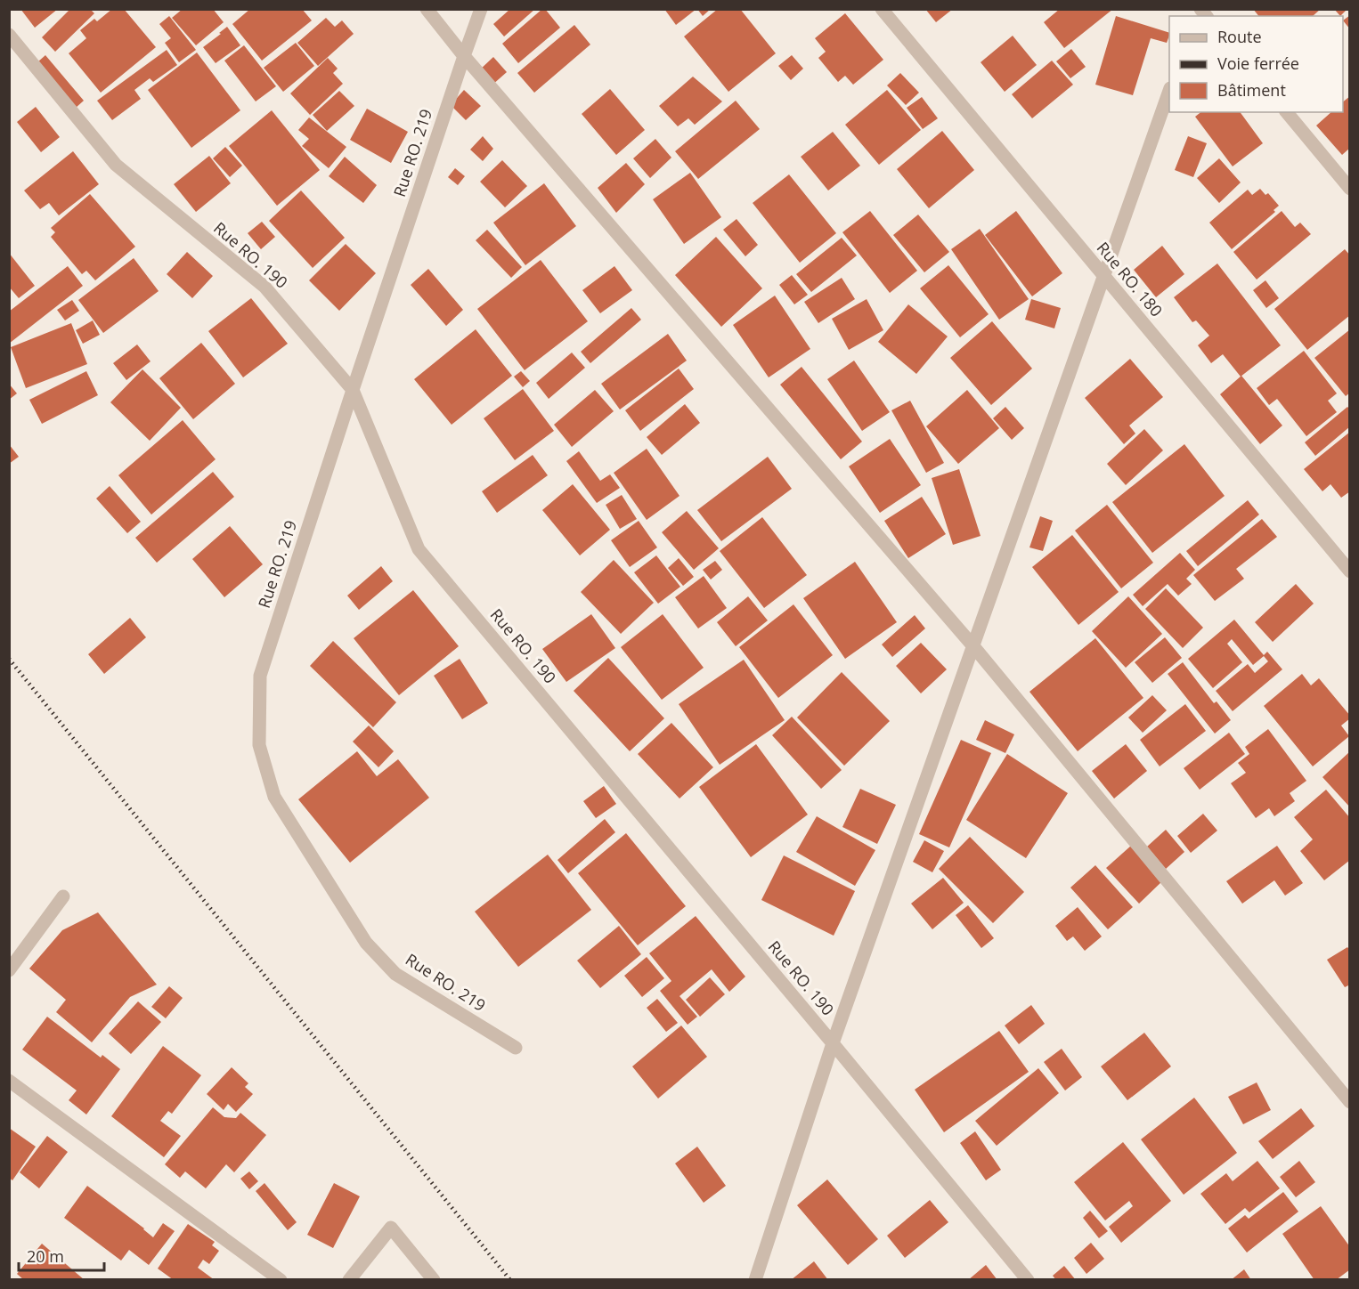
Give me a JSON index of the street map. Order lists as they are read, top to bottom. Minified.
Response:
{"streets":{"street":["Rue RO. 219","Rue RO. 190","Rue RO. 180"]},"crossings":[["Rue RO. 219","Rue RO. 190"]],"legend":["Route","Voie ferrée","Bâtiment"],"scale_bar":"20 m"}
